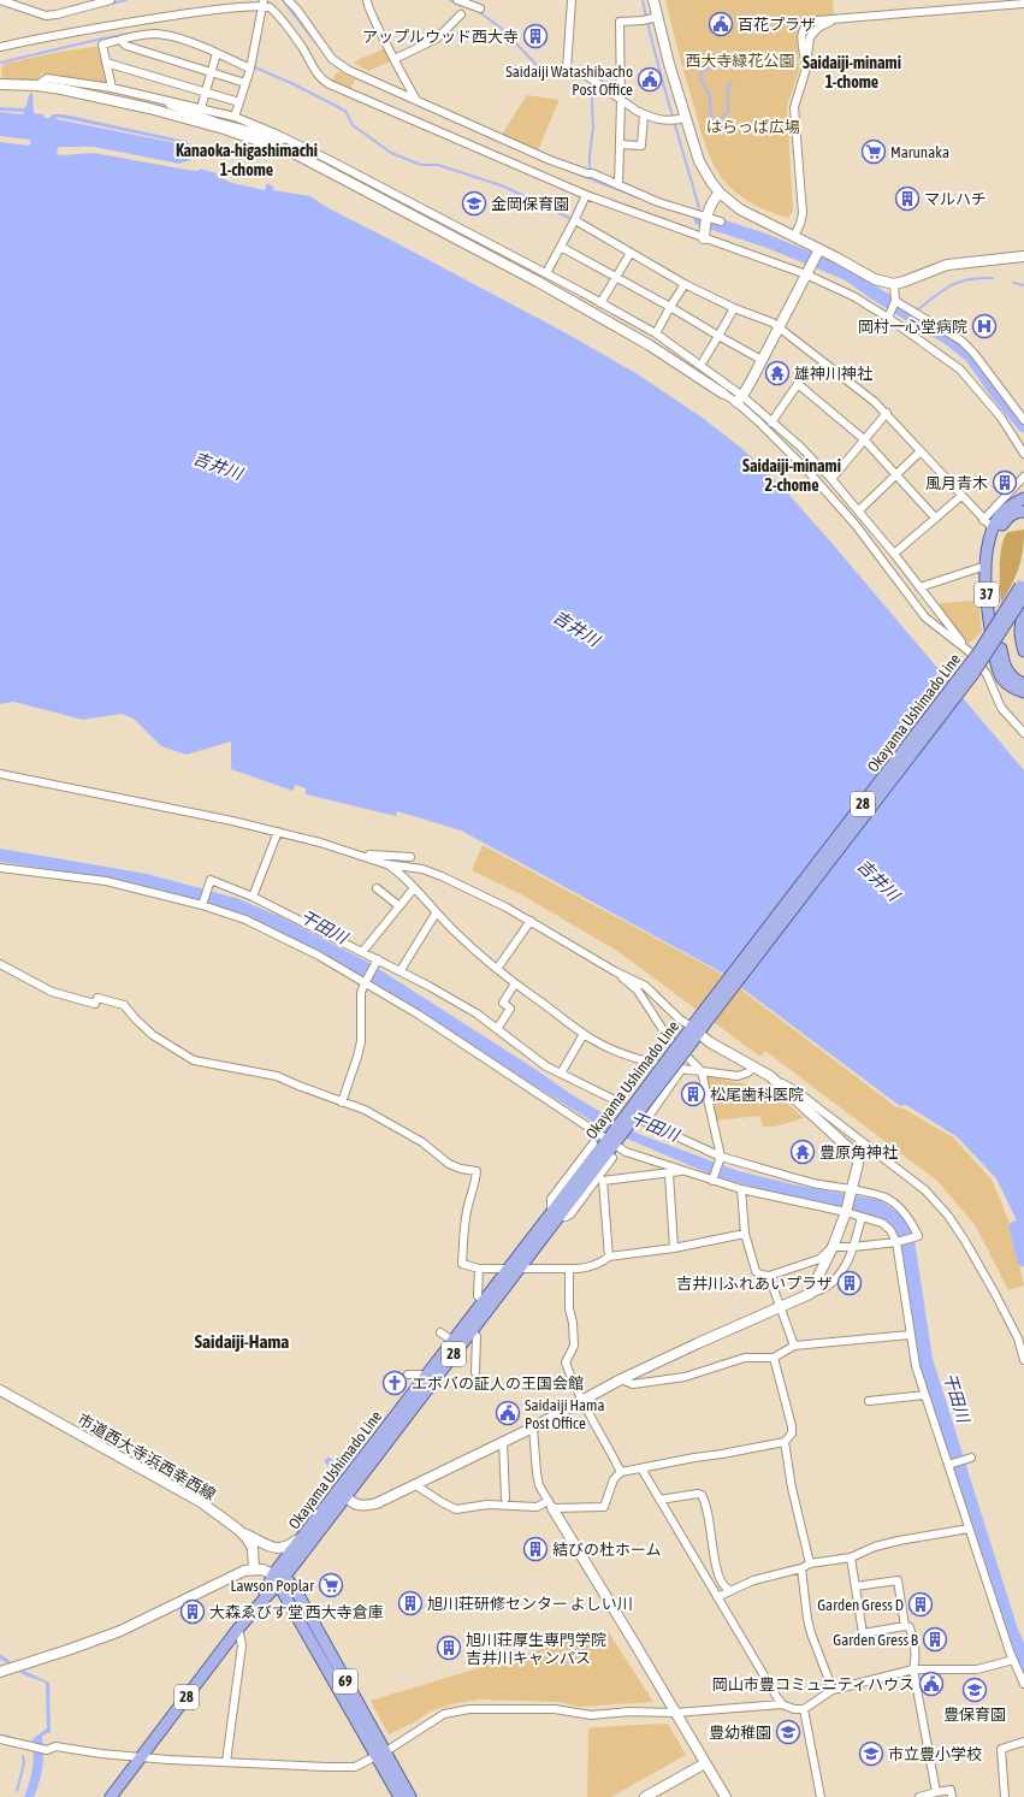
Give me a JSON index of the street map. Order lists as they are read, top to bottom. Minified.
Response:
{"streets":{"main road":["37","Okayama Ushimado Line","28","69"],"street":["市道西大寺浜西幸西線"]},"crossings":[["Okayama Ushimado Line","69"]],"districts":["Saidaiji-minami 1-chome","Kanaoka-higashimachi 1-chome","Saidaiji-minami 2-chome","Saidaiji-Hama"],"water":["吉井川","干田川"],"parks":["西大寺緑花公園","はらっぱ広場"],"places":{"public building":["百花プラザ","Saidaiji Watashibacho Post Office","Saidaiji Hama Post Office","岡山市豊コミュニティハウス"],"building":["アップルウッド西大寺","マルハチ","風月青木","松尾歯科医院","吉井川ふれあいプラザ","結びの杜ホーム","旭川荘研修センター よしい川","Garden Gress D","大森ゑびす堂 西大寺倉庫","Garden Gress B","旭川荘厚生専門学院 吉井川キャンパス"],"supermarket":["Marunaka","Lawson Poplar"],"school or university":["金岡保育園","豊保育園","豊幼稚園","市立豊小学校"],"hospital":["岡村一心堂病院"],"temple":["雄神川神社","豊原角神社"],"church":["エボバの証人の王国会館"]}}
